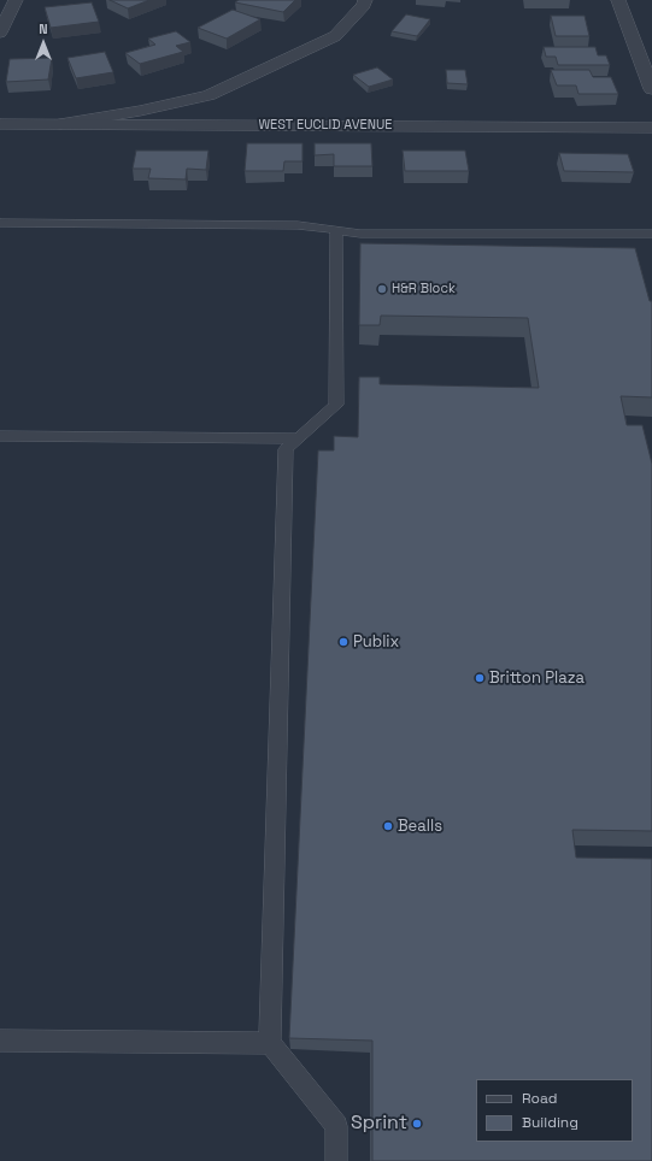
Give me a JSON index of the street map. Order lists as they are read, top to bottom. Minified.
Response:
{"streets":{"street":["WEST EUCLID AVENUE"]},"places":["H&R Block","Publix","Britton Plaza","Bealls","Sprint"],"legend":["Road","Building"],"north":"top"}
